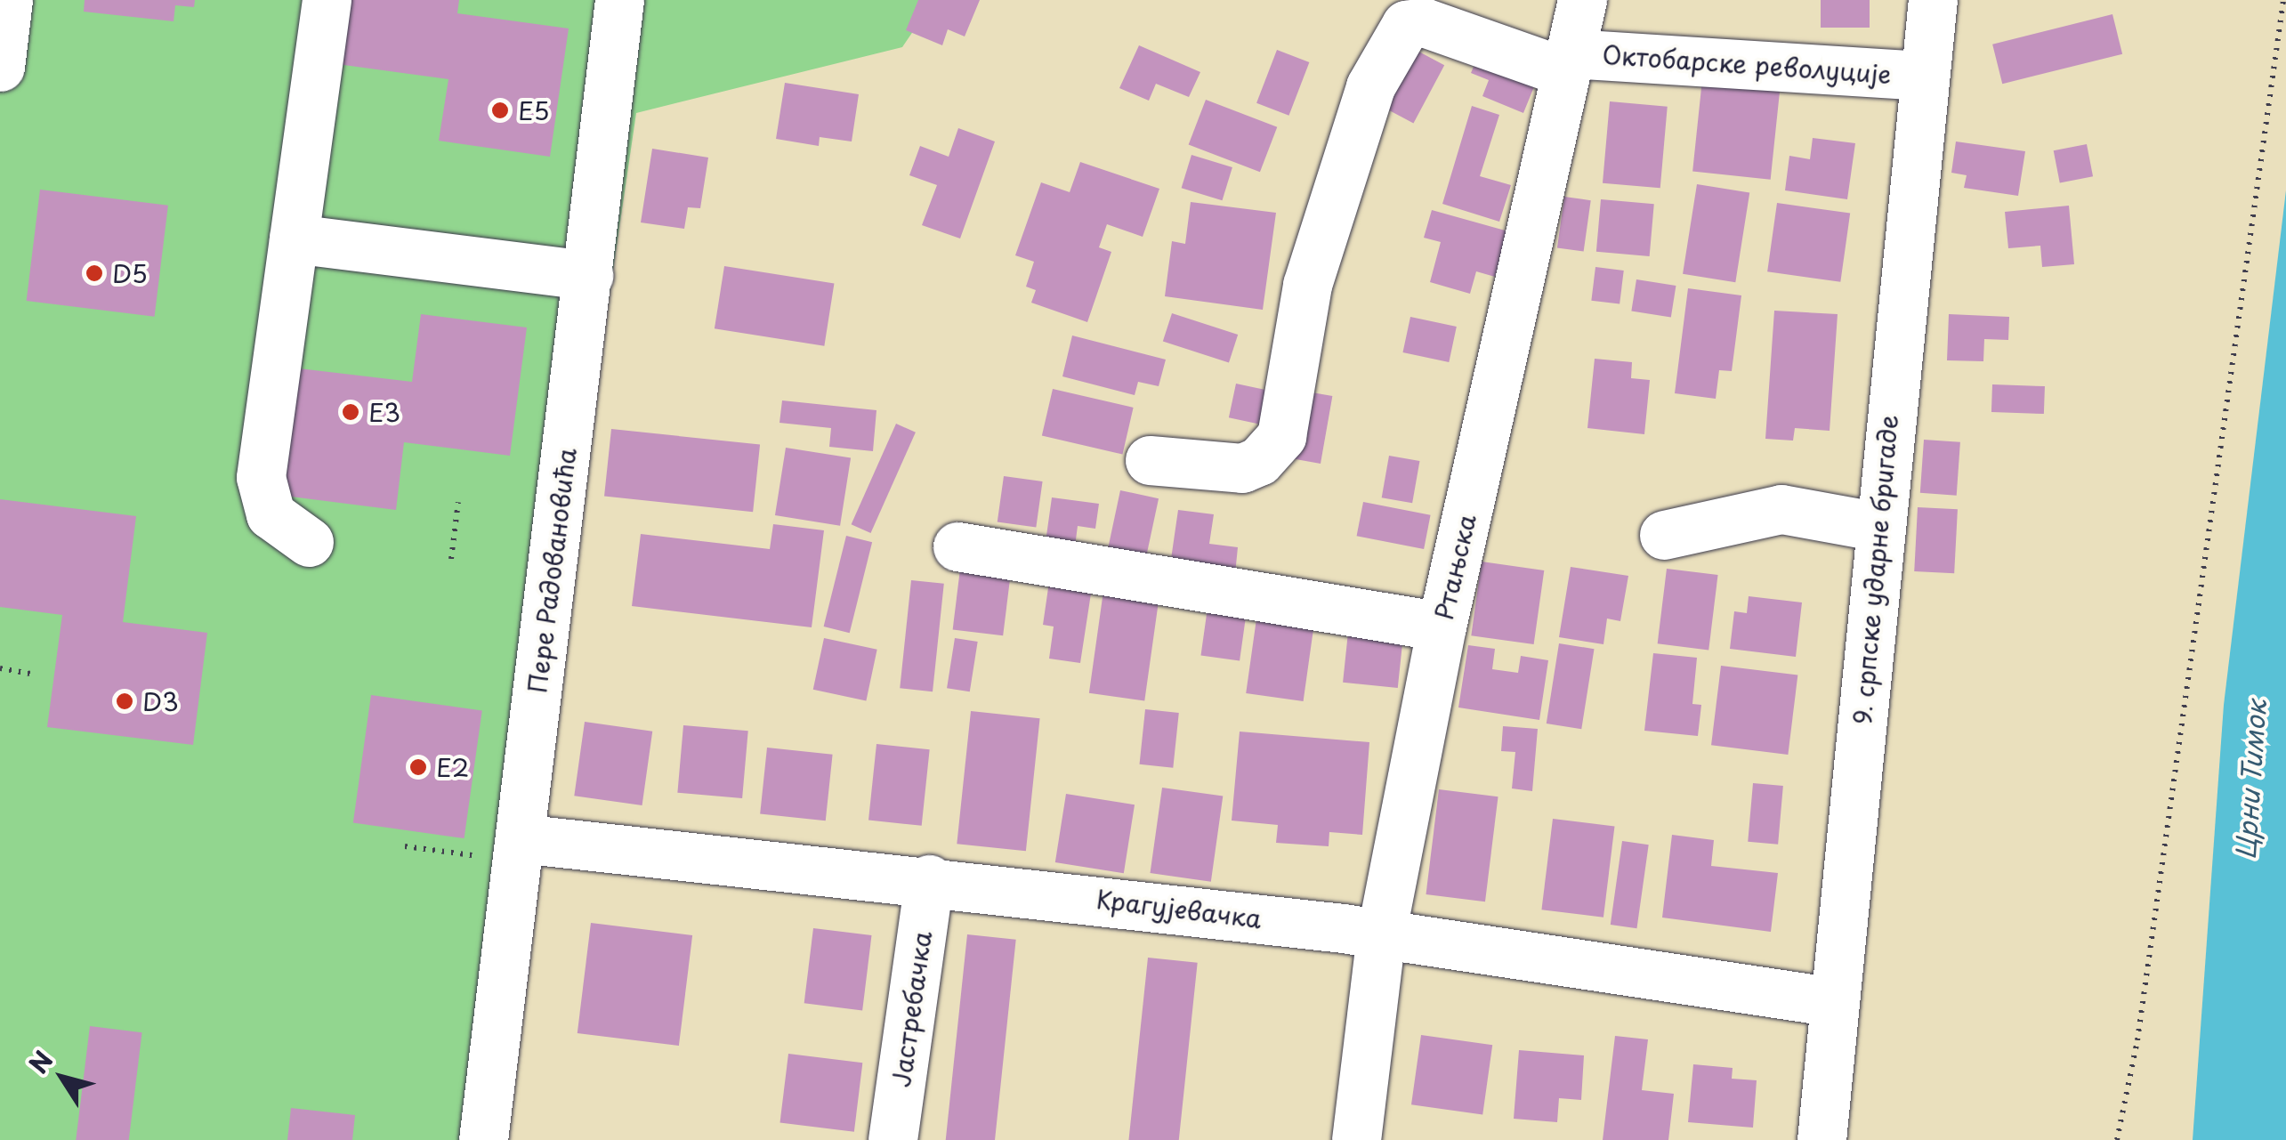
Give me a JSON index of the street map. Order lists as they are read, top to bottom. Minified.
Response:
{"streets":{"street":["Октобарске револуције","Ртањска","9. српске ударне бригаде","Пере Радовановића","Крагујевачка","Јастребачка"]},"crossings":[["Октобарске револуције","Ртањска"],["Октобарске револуције","9. српске ударне бригаде"],["Ртањска","Крагујевачка"],["9. српске ударне бригаде","Крагујевачка"],["Пере Радовановића","Крагујевачка"],["Крагујевачка","Јастребачка"]],"water":["Црни Тимок"],"places":["E5","D5","E3","D3","E2"],"north":"top left"}
